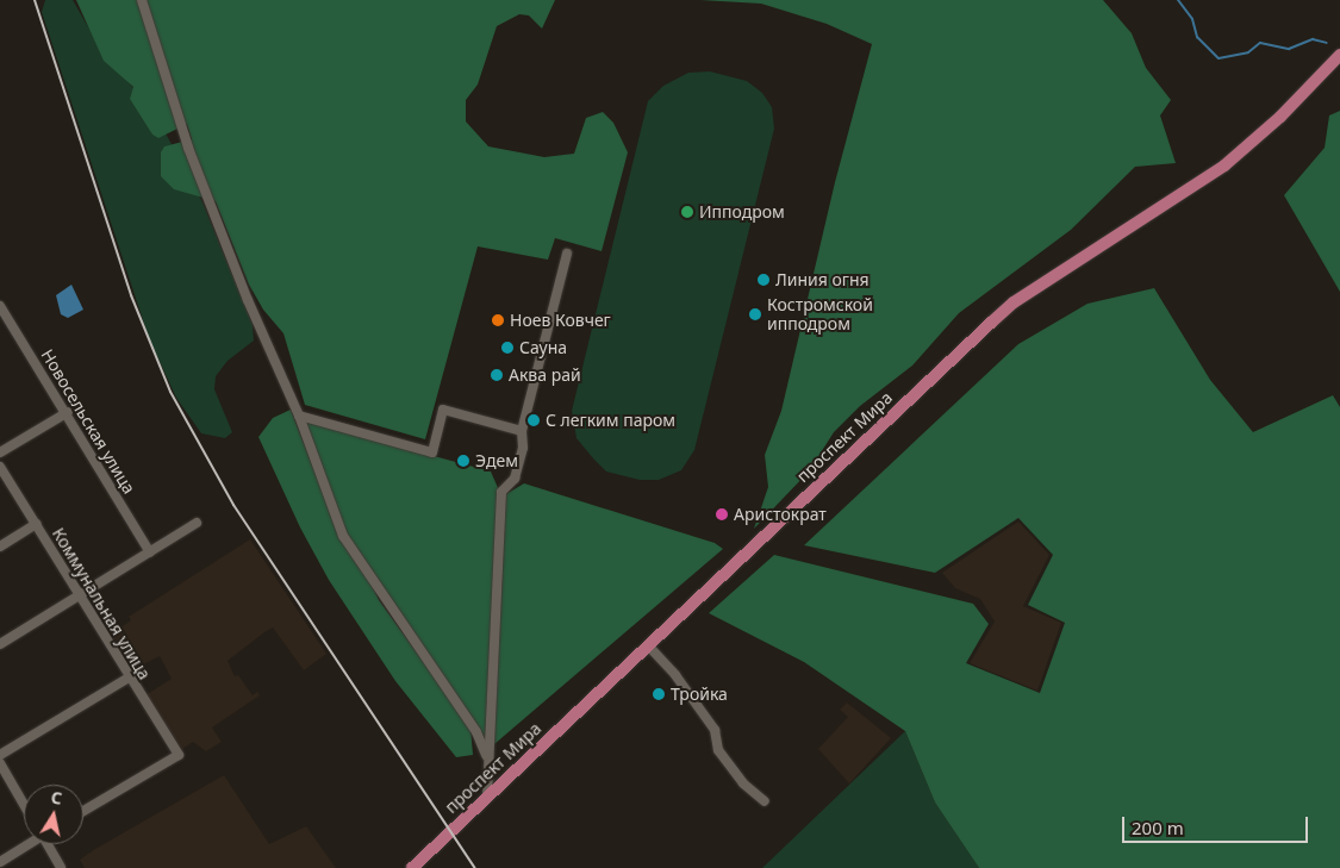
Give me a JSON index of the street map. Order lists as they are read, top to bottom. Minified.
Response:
{"streets":{"main road":["проспект Мира"],"street":["Новосельская улица","Коммунальная улица"]},"places":["Ипподром","Линия огня","Костромской ипподром","Ноев Ковчег","Сауна","Аква рай","С легким паром","Эдем","Аристократ","Тройка"],"scale_bar":"200 m","north":"top"}
